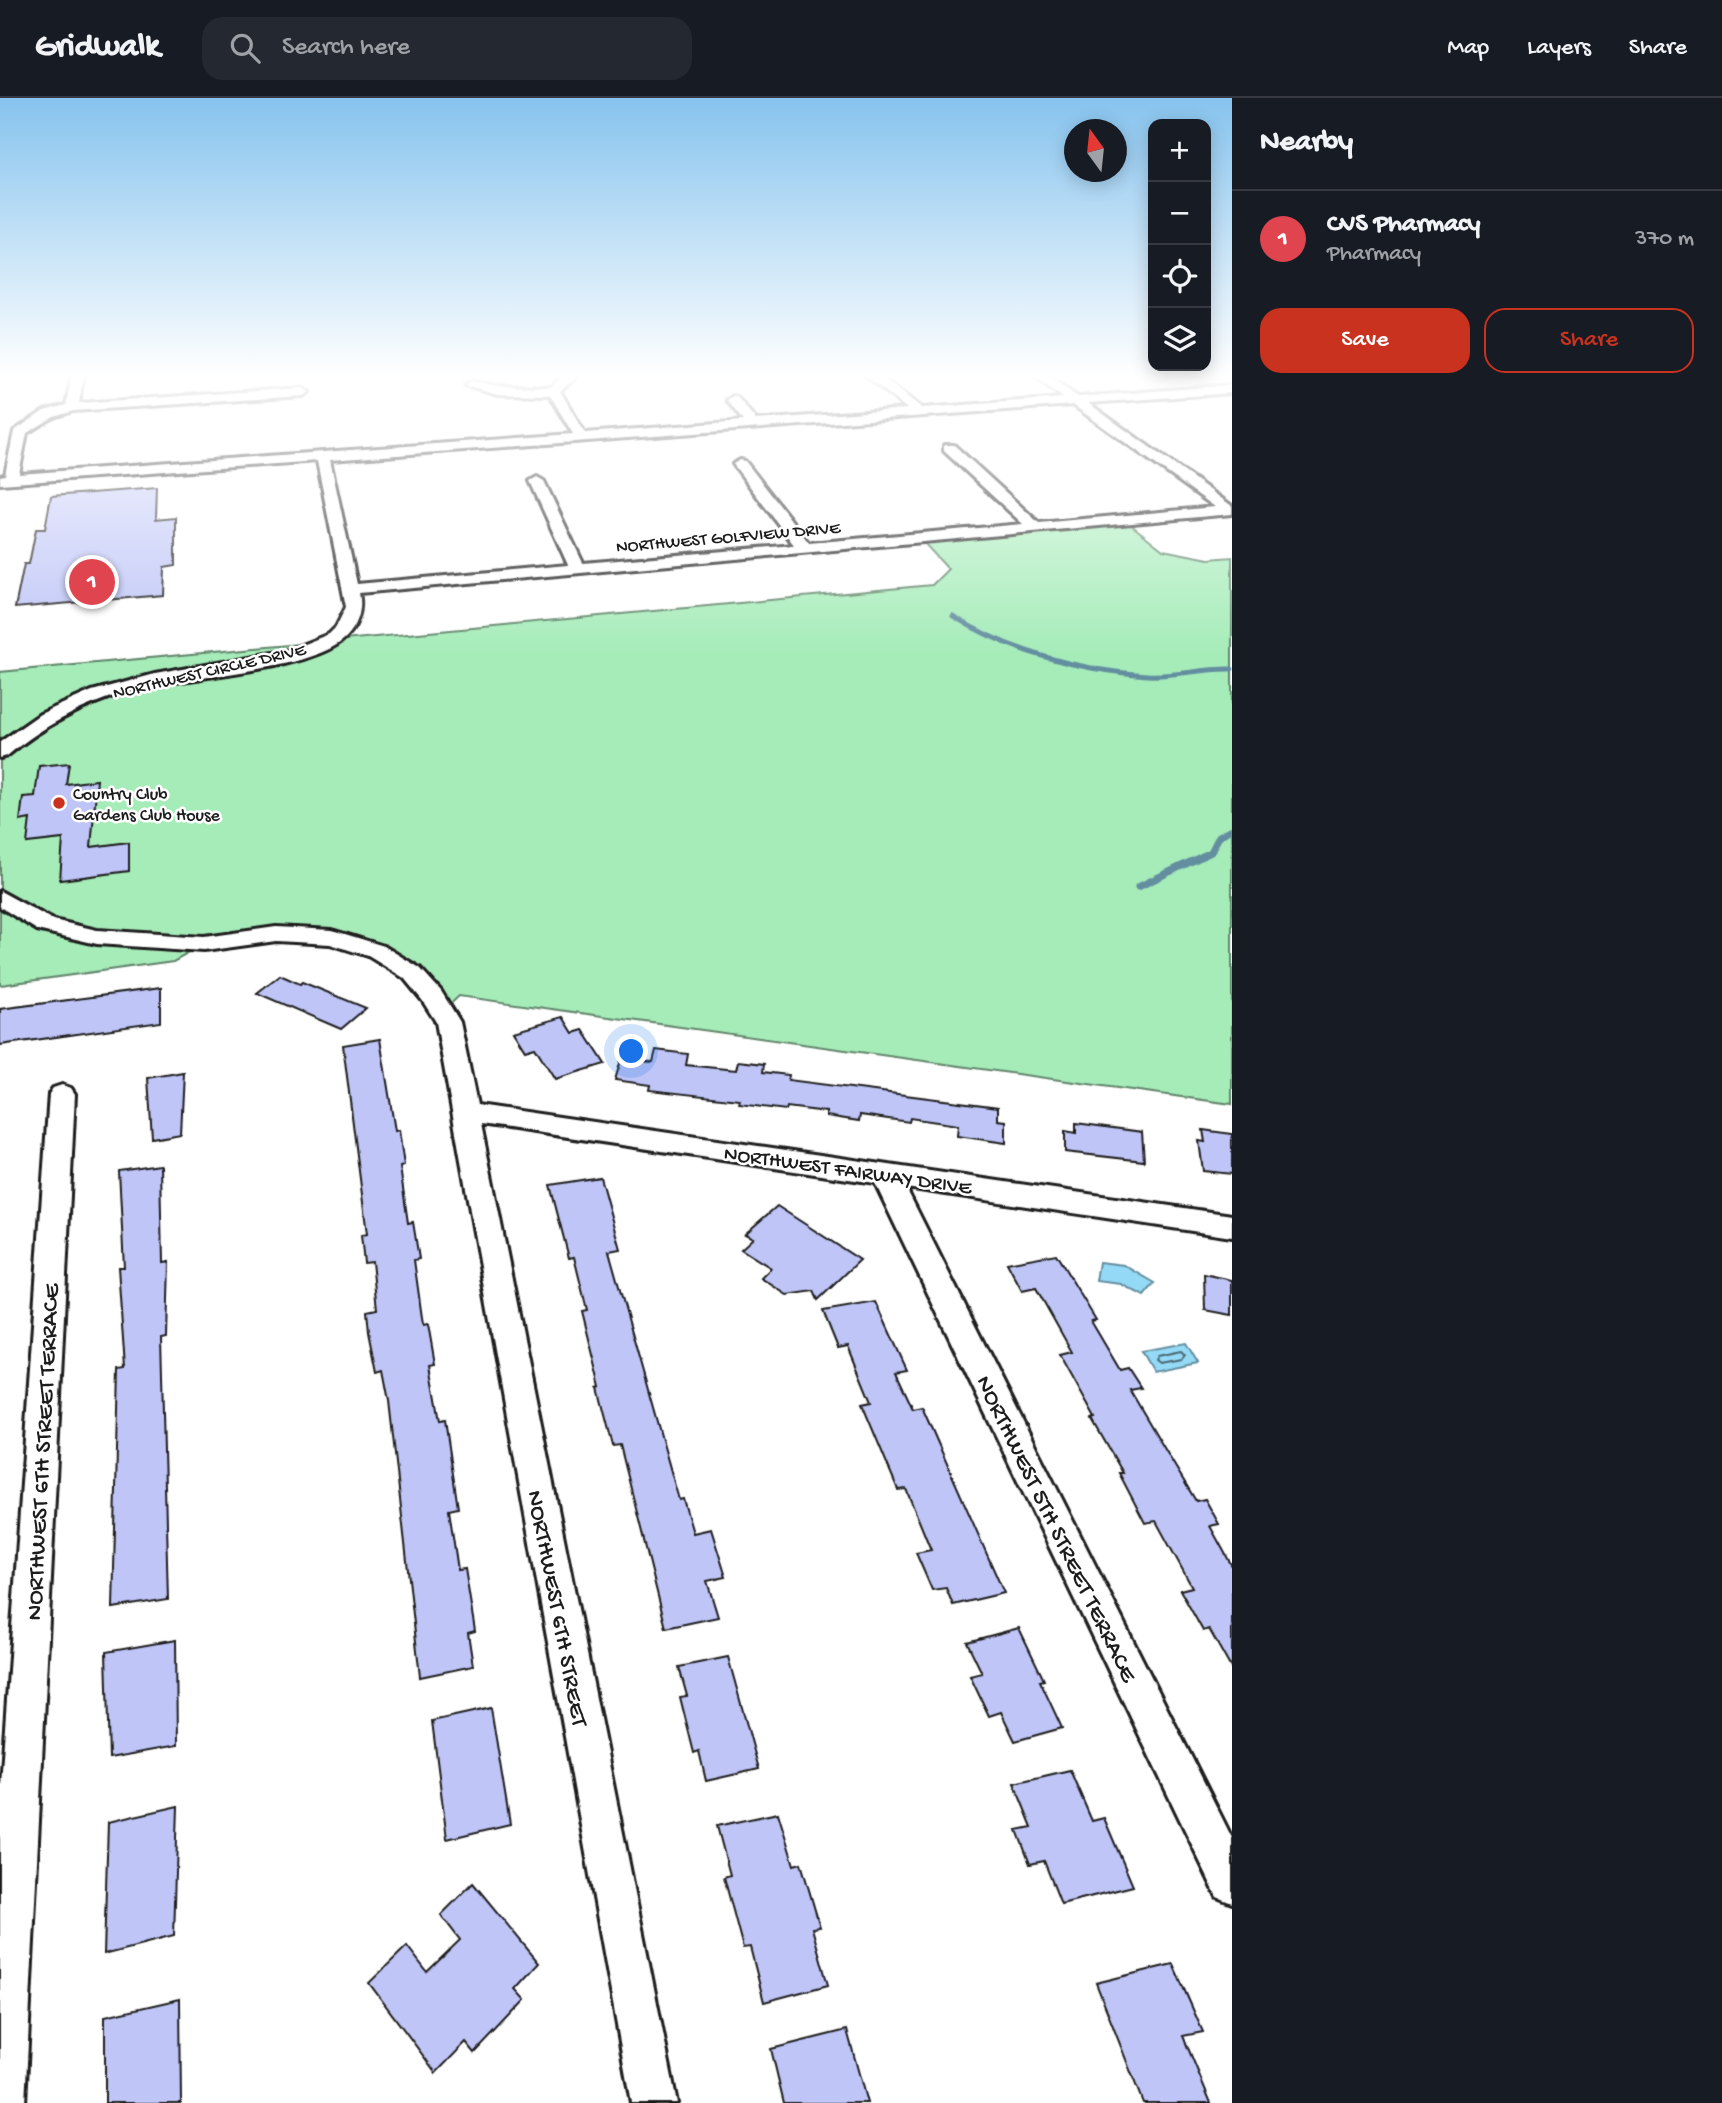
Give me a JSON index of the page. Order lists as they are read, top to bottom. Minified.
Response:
{"streets":{"street":["NORTHWEST GOLFVIEW DRIVE","NORTHWEST CIRCLE DRIVE","NORTHWEST FAIRWAY DRIVE","NORTHWEST 6TH STREET TERRACE","NORTHWEST 5TH STREET TERRACE","NORTHWEST 6TH STREET"]},"crossings":[["NORTHWEST GOLFVIEW DRIVE","NORTHWEST CIRCLE DRIVE"],["NORTHWEST FAIRWAY DRIVE","NORTHWEST 5TH STREET TERRACE"],["NORTHWEST FAIRWAY DRIVE","NORTHWEST 6TH STREET"]],"places":["Country Club Gardens Club House"],"north":"top","page":{"header":"Gridwalk","search":"Search here","nav":["Map","Layers","Share"],"heading":"Nearby","map_buttons":["+","−"],"list":[{"mark":"1","name":"CVS Pharmacy","note":"Pharmacy","value":"370 m"}],"buttons":["Save","Share"],"pins":"1"}}
